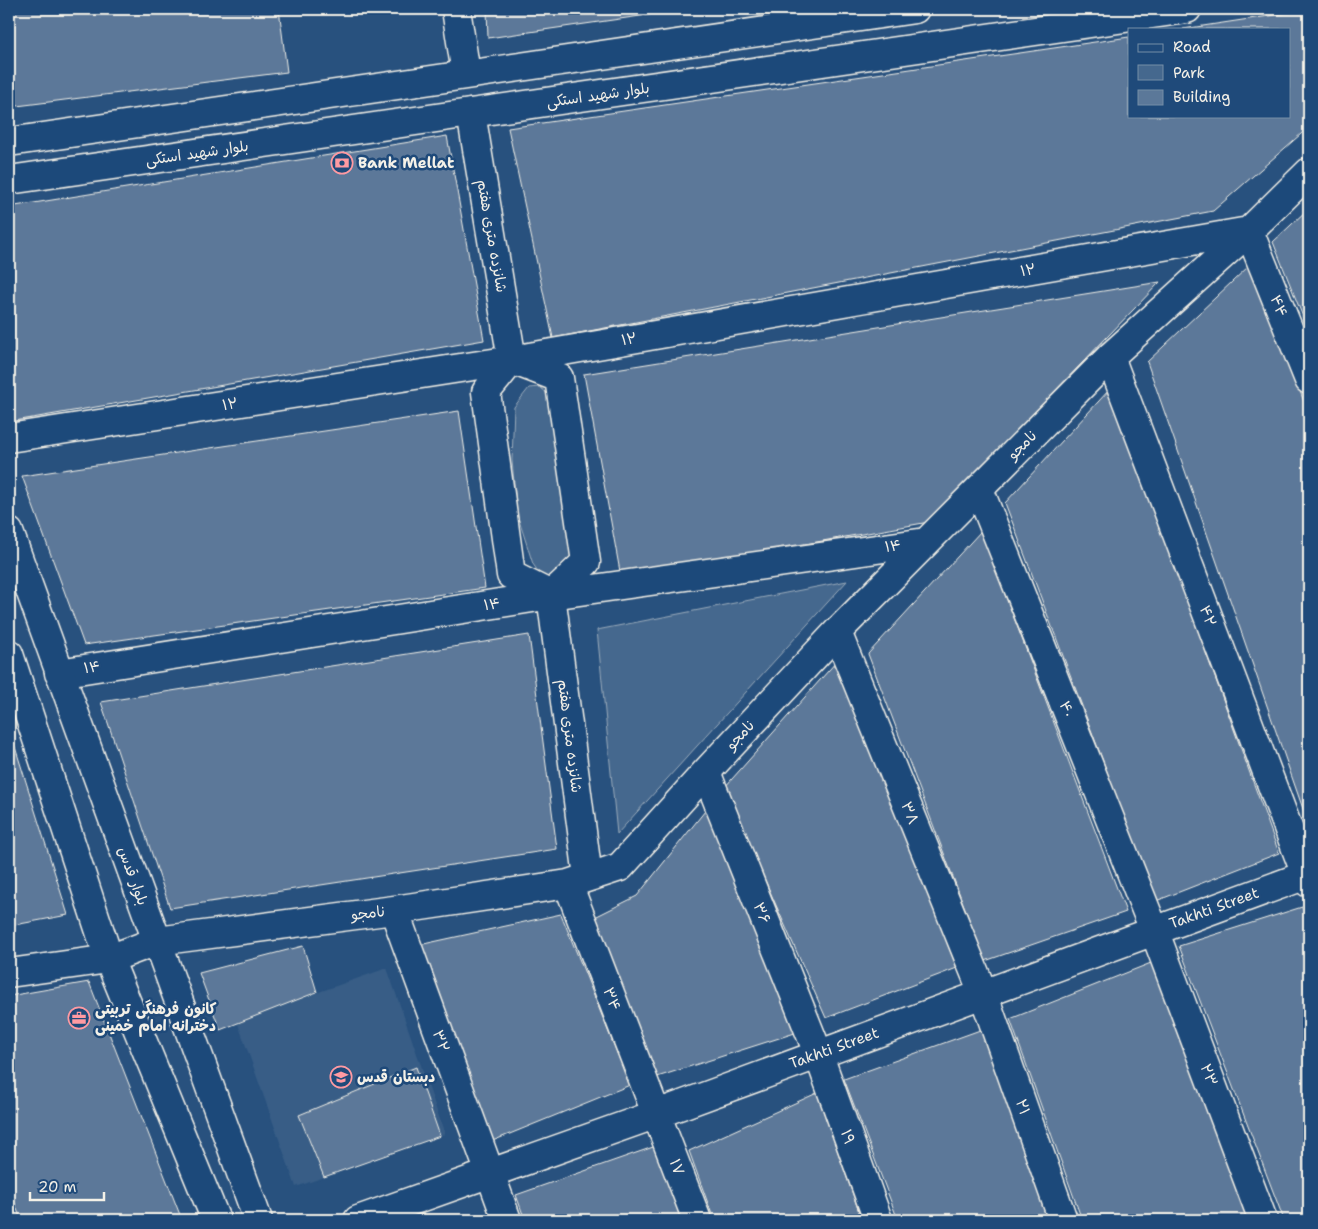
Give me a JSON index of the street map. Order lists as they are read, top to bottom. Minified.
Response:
{"streets":{"street":["بلوار شهید استکی","شانزده متری هفتم","۱۲","۴۴","نامجو","۱۴","۴۲","۴۰","۳۸","بلوار قدس","Takhti Street","۳۶","۳۴","۳۲","۲۳","۲۱","۱۹","۱۷"]},"crossings":[["بلوار شهید استکی","شانزده متری هفتم"],["شانزده متری هفتم","۱۲"],["شانزده متری هفتم","نامجو"],["شانزده متری هفتم","۱۴"],["شانزده متری هفتم","۳۴"],["۱۲","۴۴"],["۱۲","نامجو"],["۴۴","نامجو"],["نامجو","۱۴"],["نامجو","۴۲"],["نامجو","۴۰"],["نامجو","۳۸"],["نامجو","بلوار قدس"],["نامجو","۳۶"],["نامجو","۳۴"],["نامجو","۳۲"],["۱۴","بلوار قدس"],["۴۲","Takhti Street"],["۴۰","Takhti Street"],["۴۰","۲۳"],["۳۸","Takhti Street"],["۳۸","۲۱"],["Takhti Street","۳۶"],["Takhti Street","۳۴"],["Takhti Street","۳۲"],["Takhti Street","۲۳"],["Takhti Street","۲۱"],["Takhti Street","۱۹"],["Takhti Street","۱۷"],["۳۶","۱۹"],["۳۴","۱۷"]],"places":{"bank":["Bank Mellat"],"office":["کانون فرهنگی تربیتی دخترانه امام خمینی"],"school or university":["دبستان قدس"]},"legend":["Road","Park","Building"],"scale_bar":"20 m"}
